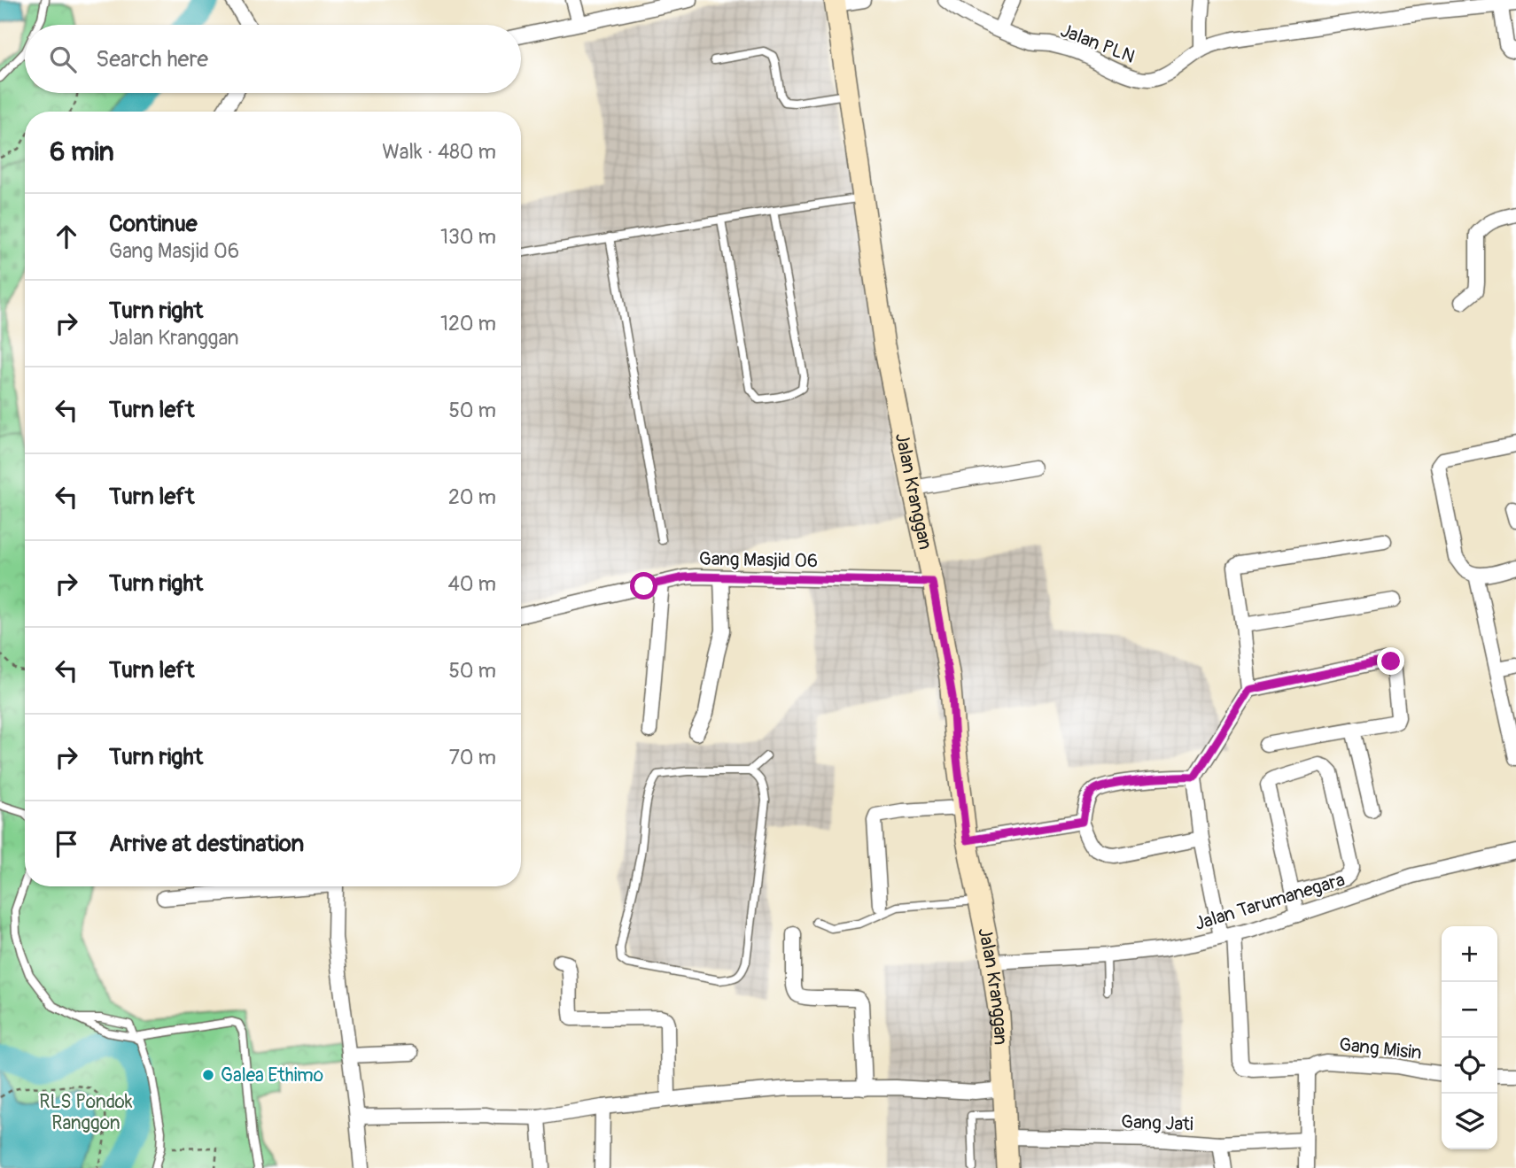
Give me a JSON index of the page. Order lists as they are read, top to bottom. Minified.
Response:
{"streets":{"main road":["Jalan Kranggan"],"street":["Jalan PLN","Gang Masjid 06","Jalan Tarumanegara","Gang Misin","Gang Jati"]},"crossings":[["Jalan Kranggan","Gang Masjid 06"],["Jalan Kranggan","Jalan Tarumanegara"],["Jalan Kranggan","Gang Jati"],["Jalan Tarumanegara","Gang Misin"]],"parks":["RLS Pondok Ranggon"],"places":["Galea Ethimo"],"page":{"search":"Search here","heading":["6 min","Walk · 480 m"],"list":[["Continue","Gang Masjid 06","130 m"],["Turn right","Jalan Kranggan","120 m"],["Turn left","50 m"],["Turn left","20 m"],["Turn right","40 m"],["Turn left","50 m"],["Turn right","70 m"],"Arrive at destination"],"map_buttons":["+","−"]}}
